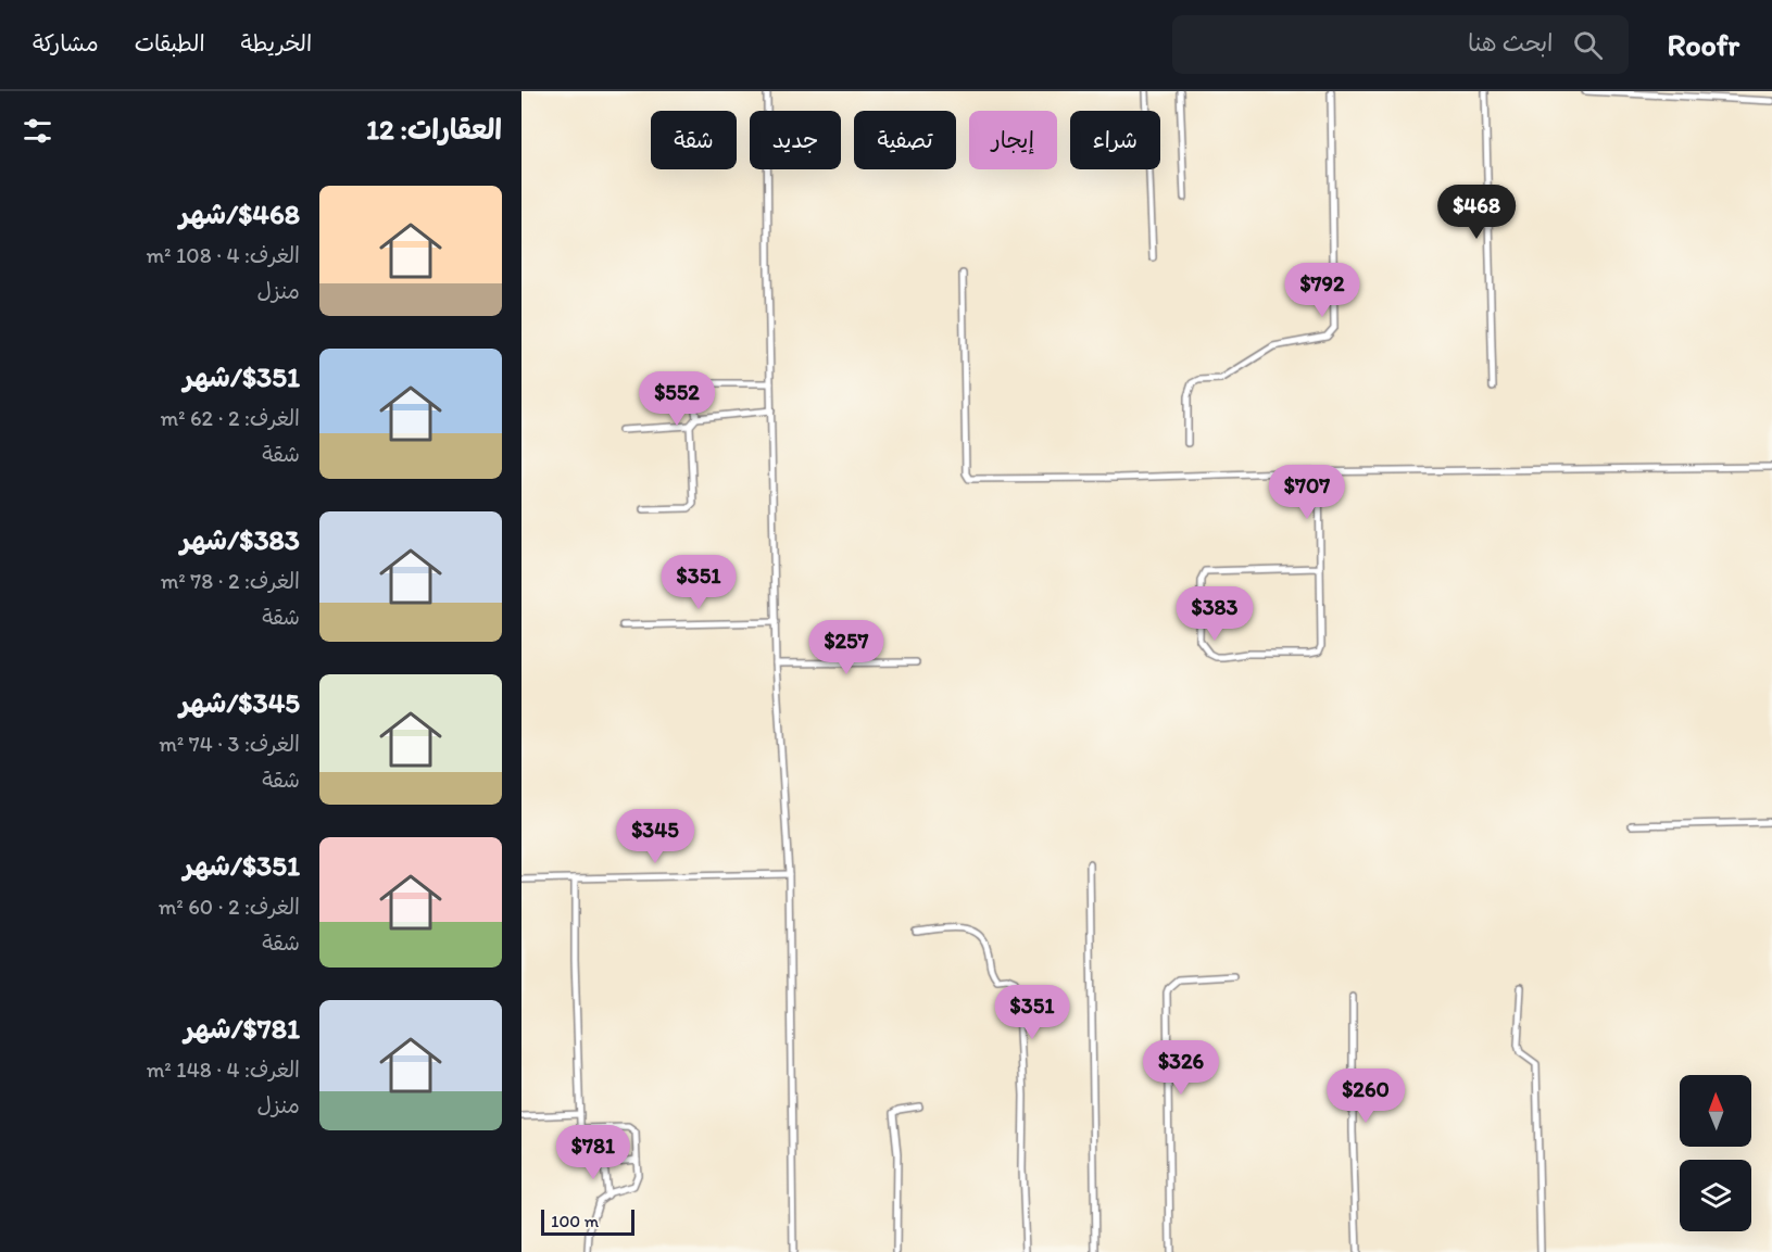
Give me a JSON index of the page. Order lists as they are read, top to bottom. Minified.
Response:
{"scale_bar":"100 m","north":"top","page":{"header":"Roofr","search":"ابحث هنا","nav":["الخريطة","الطبقات","مشاركة"],"heading":"العقارات: 12","chip":["شراء","إيجار","تصفية","جديد","شقة"],"list":[{"name":"$468/شهر","note":"الغرف: 4 · 108 m² · منزل"},{"name":"$351/شهر","note":"الغرف: 2 · 62 m² · شقة"},{"name":"$383/شهر","note":"الغرف: 2 · 78 m² · شقة"},{"name":"$345/شهر","note":"الغرف: 3 · 74 m² · شقة"},{"name":"$351/شهر","note":"الغرف: 2 · 60 m² · شقة"},{"name":"$781/شهر","note":"الغرف: 4 · 148 m² · منزل"}],"price":["$468","$792","$552","$707","$351","$383","$257","$345","$351","$326","$260","$781"],"scale":"100 m"}}
